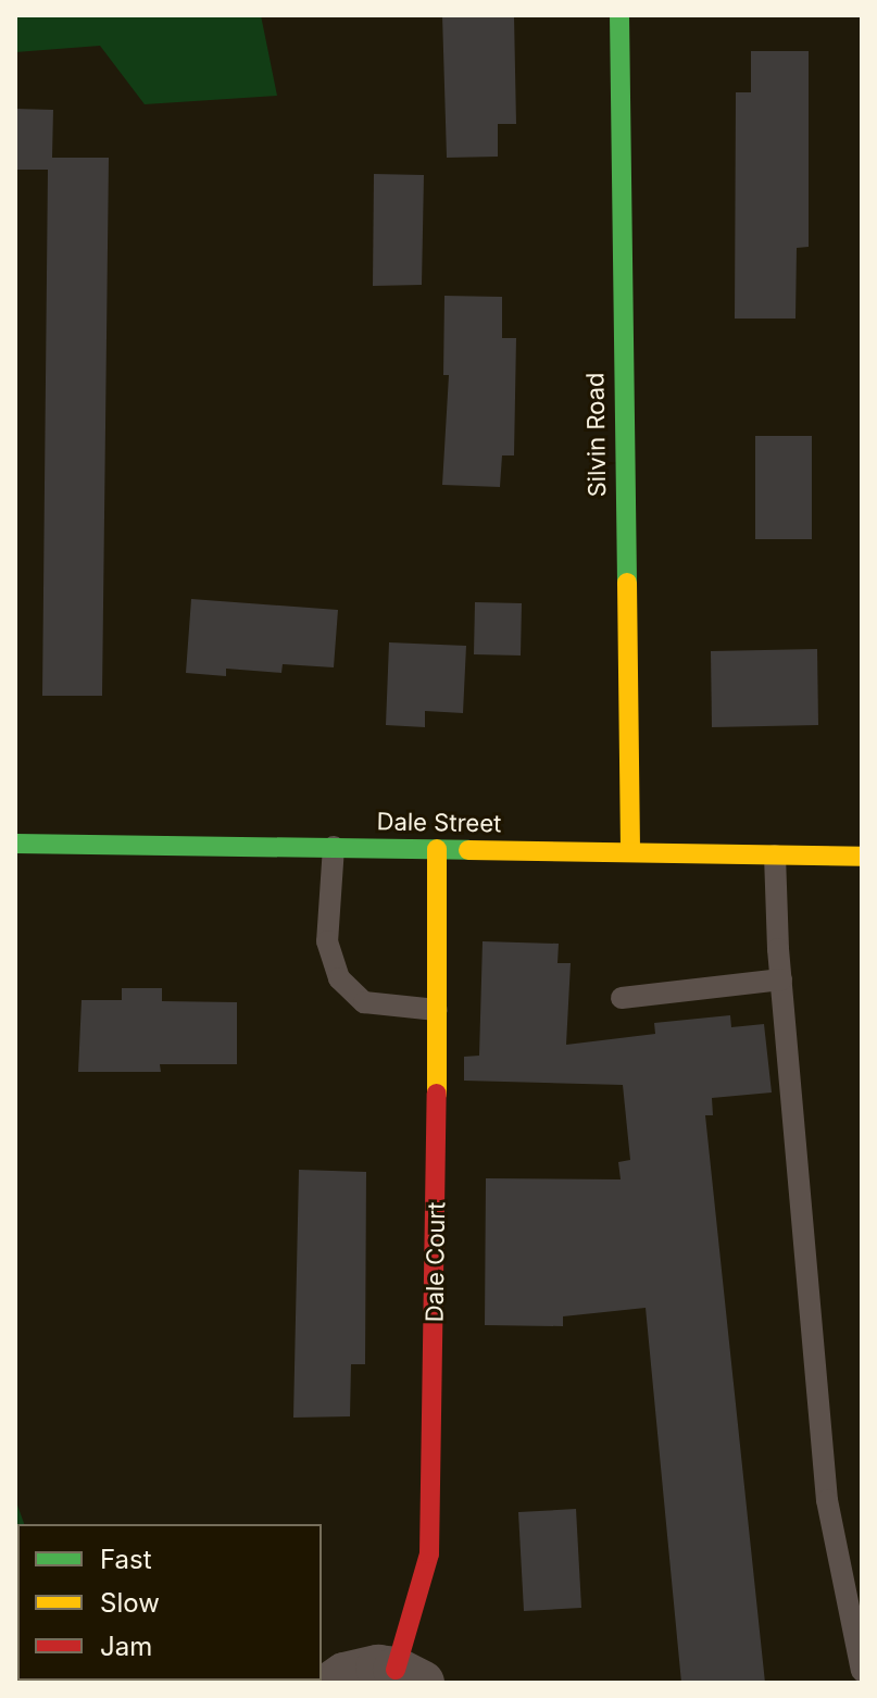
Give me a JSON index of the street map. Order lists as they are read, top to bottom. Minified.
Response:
{"streets":{"street":["Silvin Road","Dale Street","Dale Court"]},"crossings":[["Silvin Road","Dale Street"],["Dale Street","Dale Court"]],"legend":["Fast","Slow","Jam"]}
